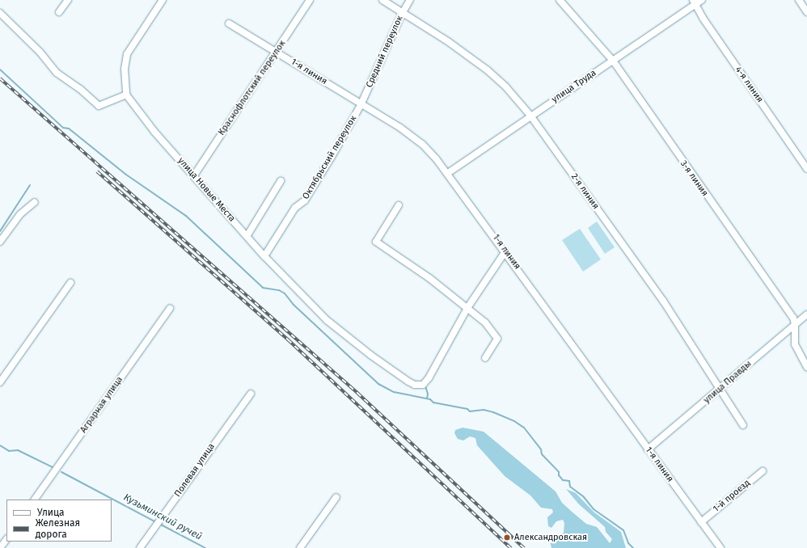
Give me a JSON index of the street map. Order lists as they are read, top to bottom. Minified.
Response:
{"streets":{"street":["Средний переулок","1-я линия","4-я линия","улица Труда","Краснофлотский переулок","Октябрьский переулок","3-я линия","улица Новые Места","2-я линия","улица Правды","Аграрная улица","Полевая улица","1-й проезд"]},"crossings":[["Средний переулок","1-я линия"],["Средний переулок","Октябрьский переулок"],["Средний переулок","2-я линия"],["1-я линия","улица Труда"],["1-я линия","Краснофлотский переулок"],["1-я линия","Октябрьский переулок"],["1-я линия","улица Правды"],["1-я линия","1-й проезд"],["4-я линия","улица Труда"],["улица Труда","3-я линия"],["улица Труда","2-я линия"],["Краснофлотский переулок","улица Новые Места"],["Октябрьский переулок","улица Новые Места"],["3-я линия","улица Правды"],["2-я линия","улица Правды"]],"water":["Кузьминский ручей"],"places":["Александровская"],"legend":["Улица","Железная дорога"]}
